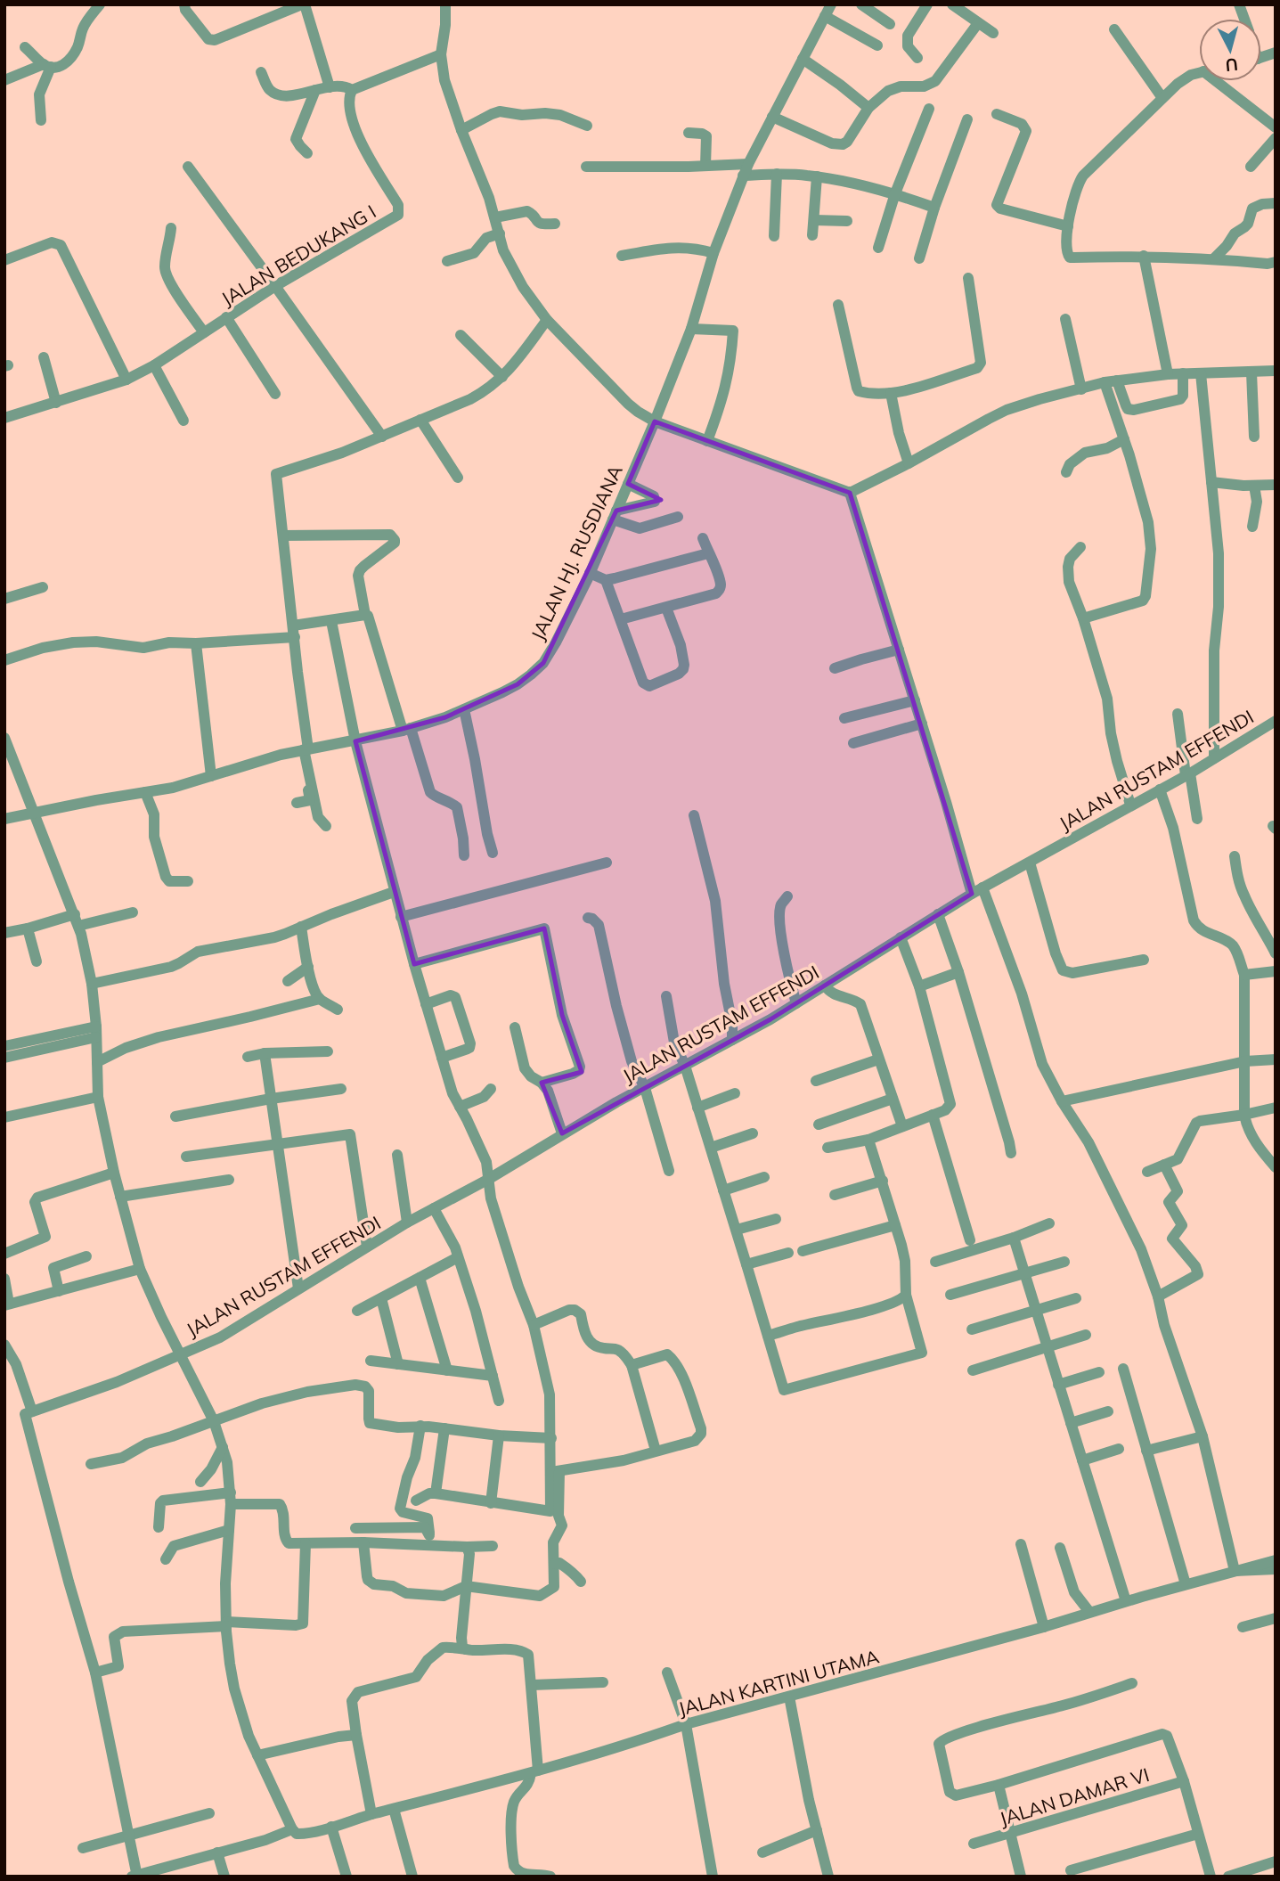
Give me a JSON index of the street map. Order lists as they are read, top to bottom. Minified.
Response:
{"streets":{"street":["JALAN BEDUKANG I","JALAN HJ. RUSDIANA","JALAN RUSTAM EFFENDI","JALAN KARTINI UTAMA","JALAN DAMAR VI"]},"north":"bottom"}
